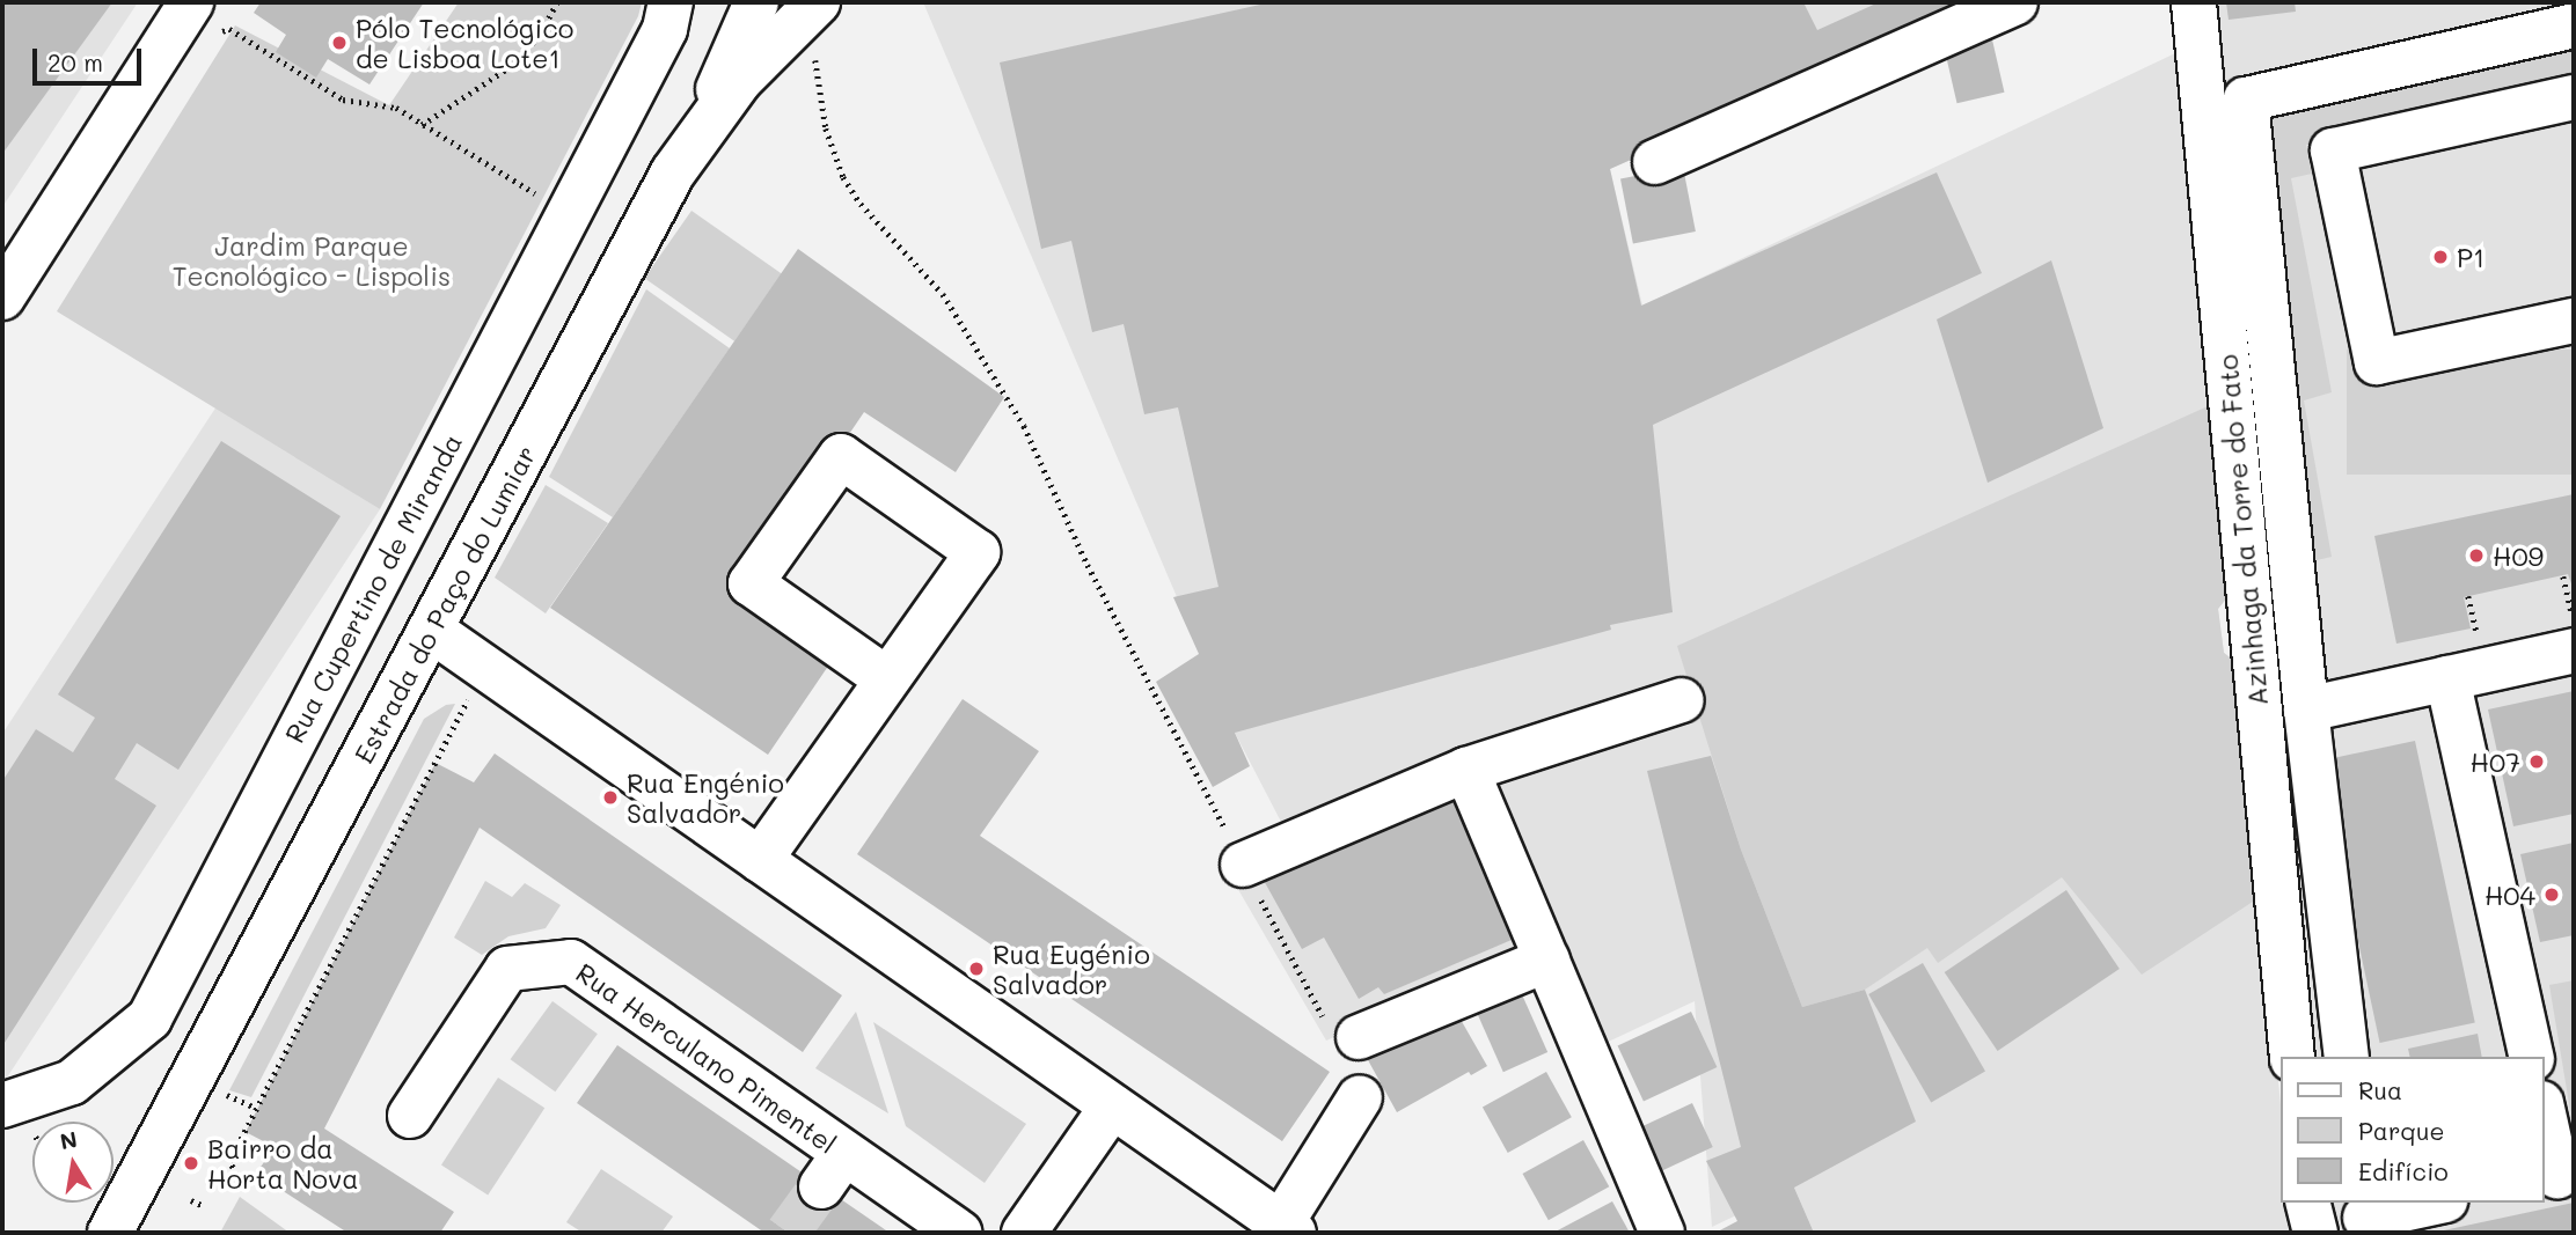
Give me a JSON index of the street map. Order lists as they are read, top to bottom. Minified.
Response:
{"streets":{"street":["Azinhaga da Torre do Fato","Rua Cupertino de Miranda","Estrada do Paço do Lumiar","Rua Herculano Pimentel"]},"parks":["Jardim Parque Tecnológico - Lispolis"],"places":["Pólo Tecnológico de Lisboa Lote1","P1","H09","H07","Rua Engénio Salvador","H04","Rua Eugénio Salvador","Bairro da Horta Nova"],"legend":["Rua","Parque","Edifício"],"scale_bar":"20 m","north":"top"}
